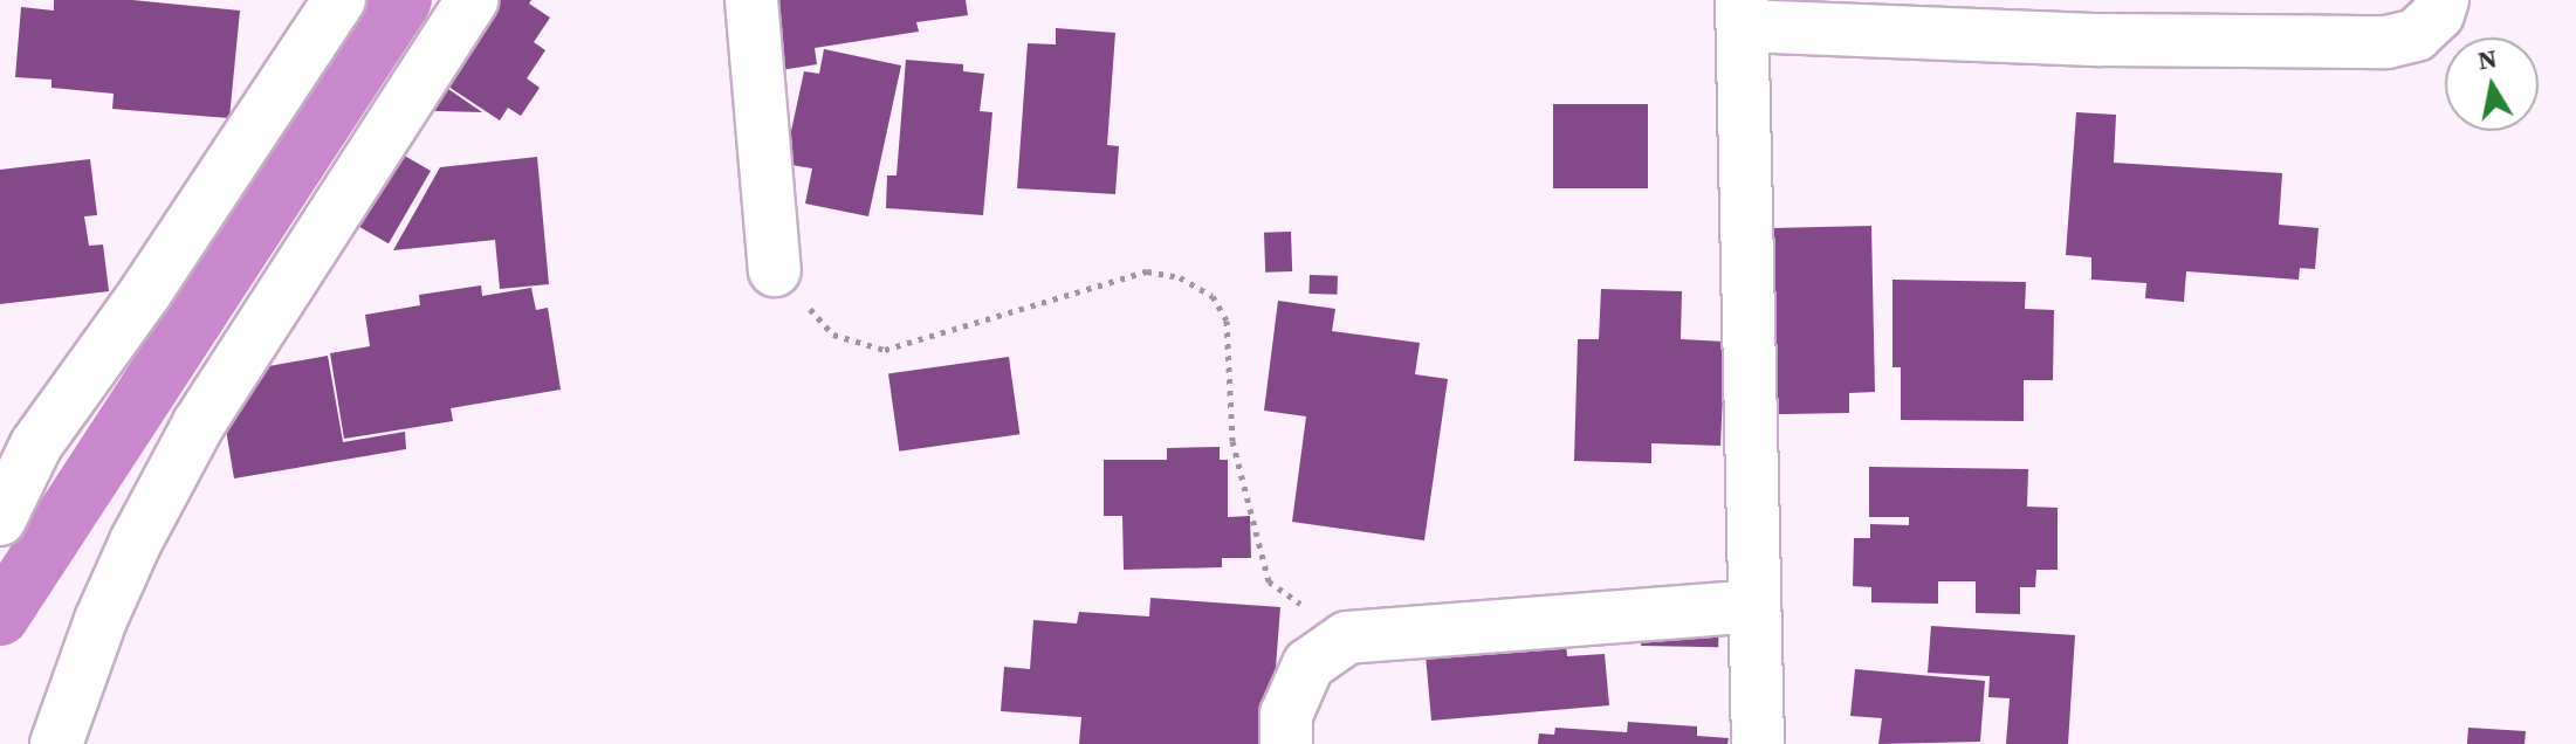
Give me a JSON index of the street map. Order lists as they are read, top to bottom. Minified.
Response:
{"north":"top"}
